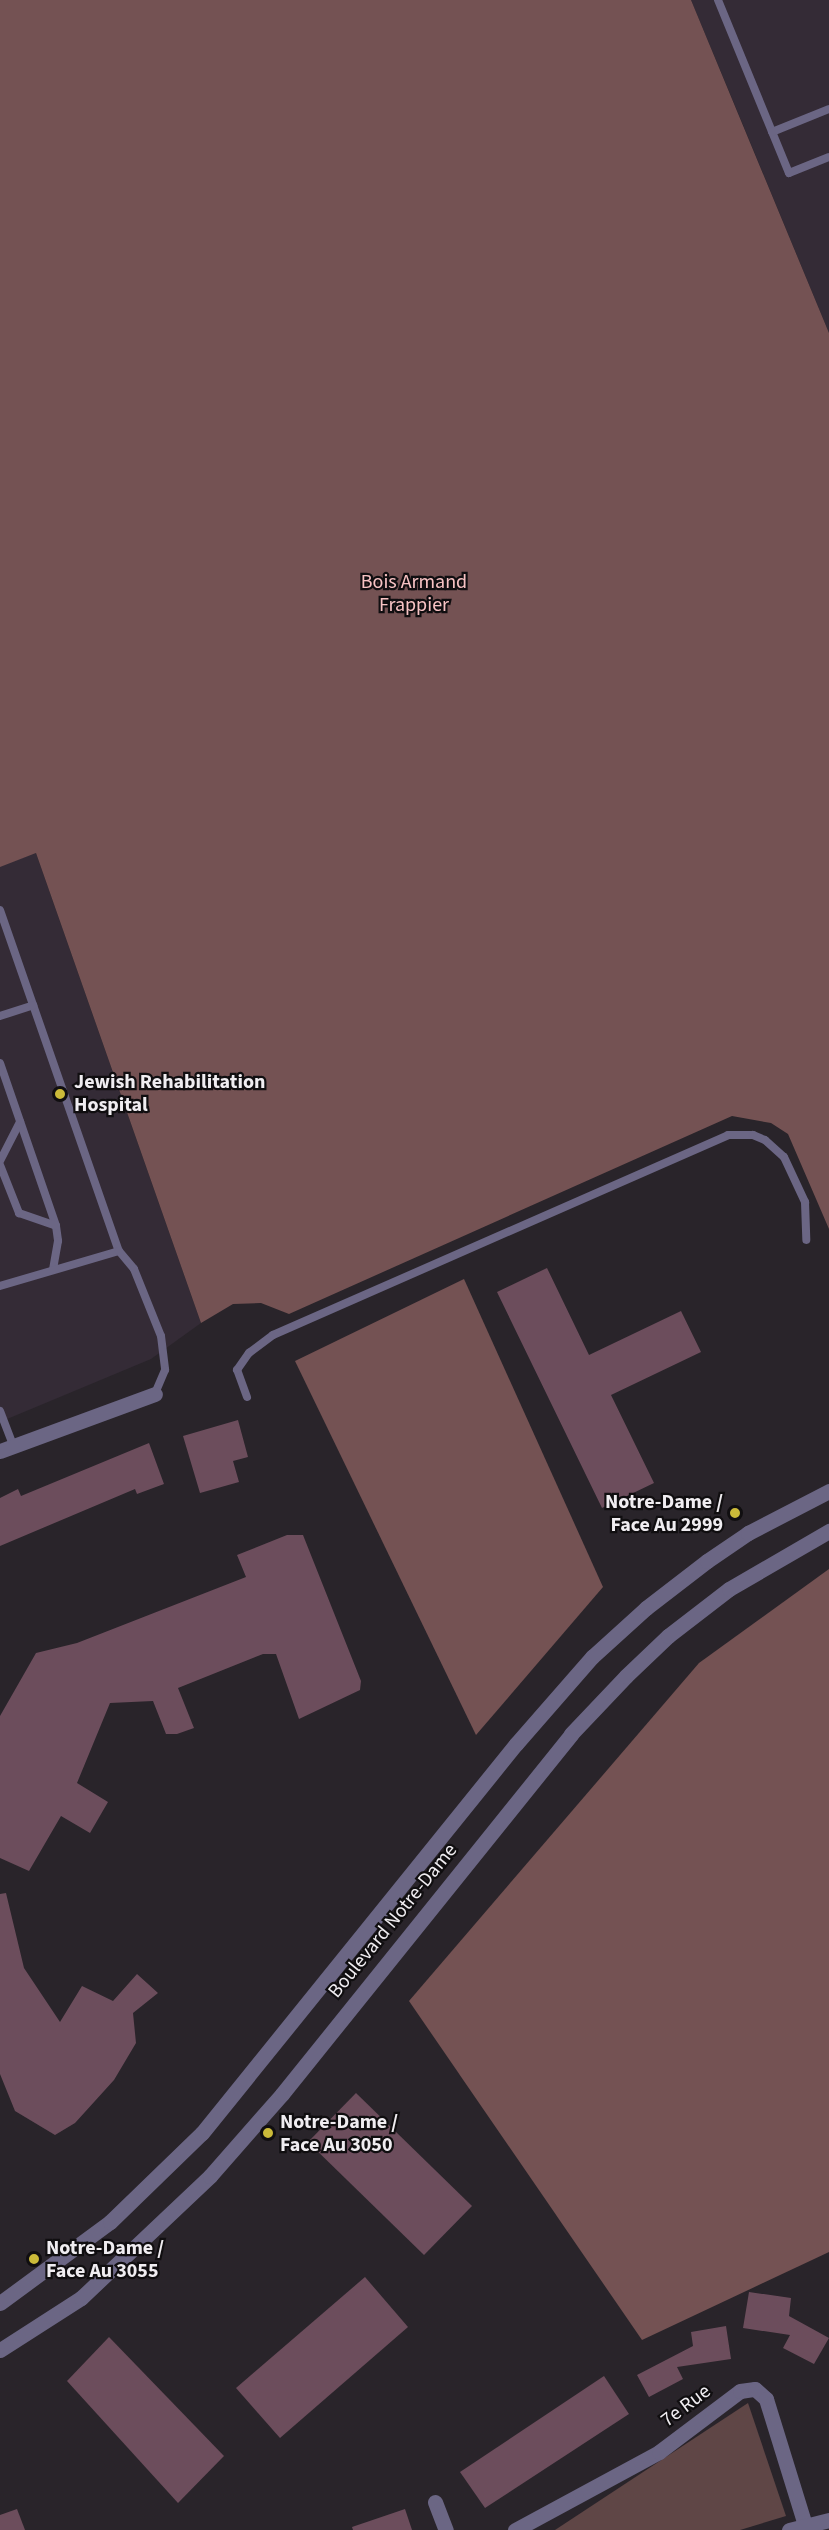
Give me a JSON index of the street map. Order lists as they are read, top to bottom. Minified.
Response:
{"streets":{"street":["Boulevard Notre-Dame","7e Rue"]},"parks":["Bois Armand Frappier"],"places":["Jewish Rehabilitation Hospital","Notre-Dame / Face Au 2999","Notre-Dame / Face Au 3050","Notre-Dame / Face Au 3055"]}
